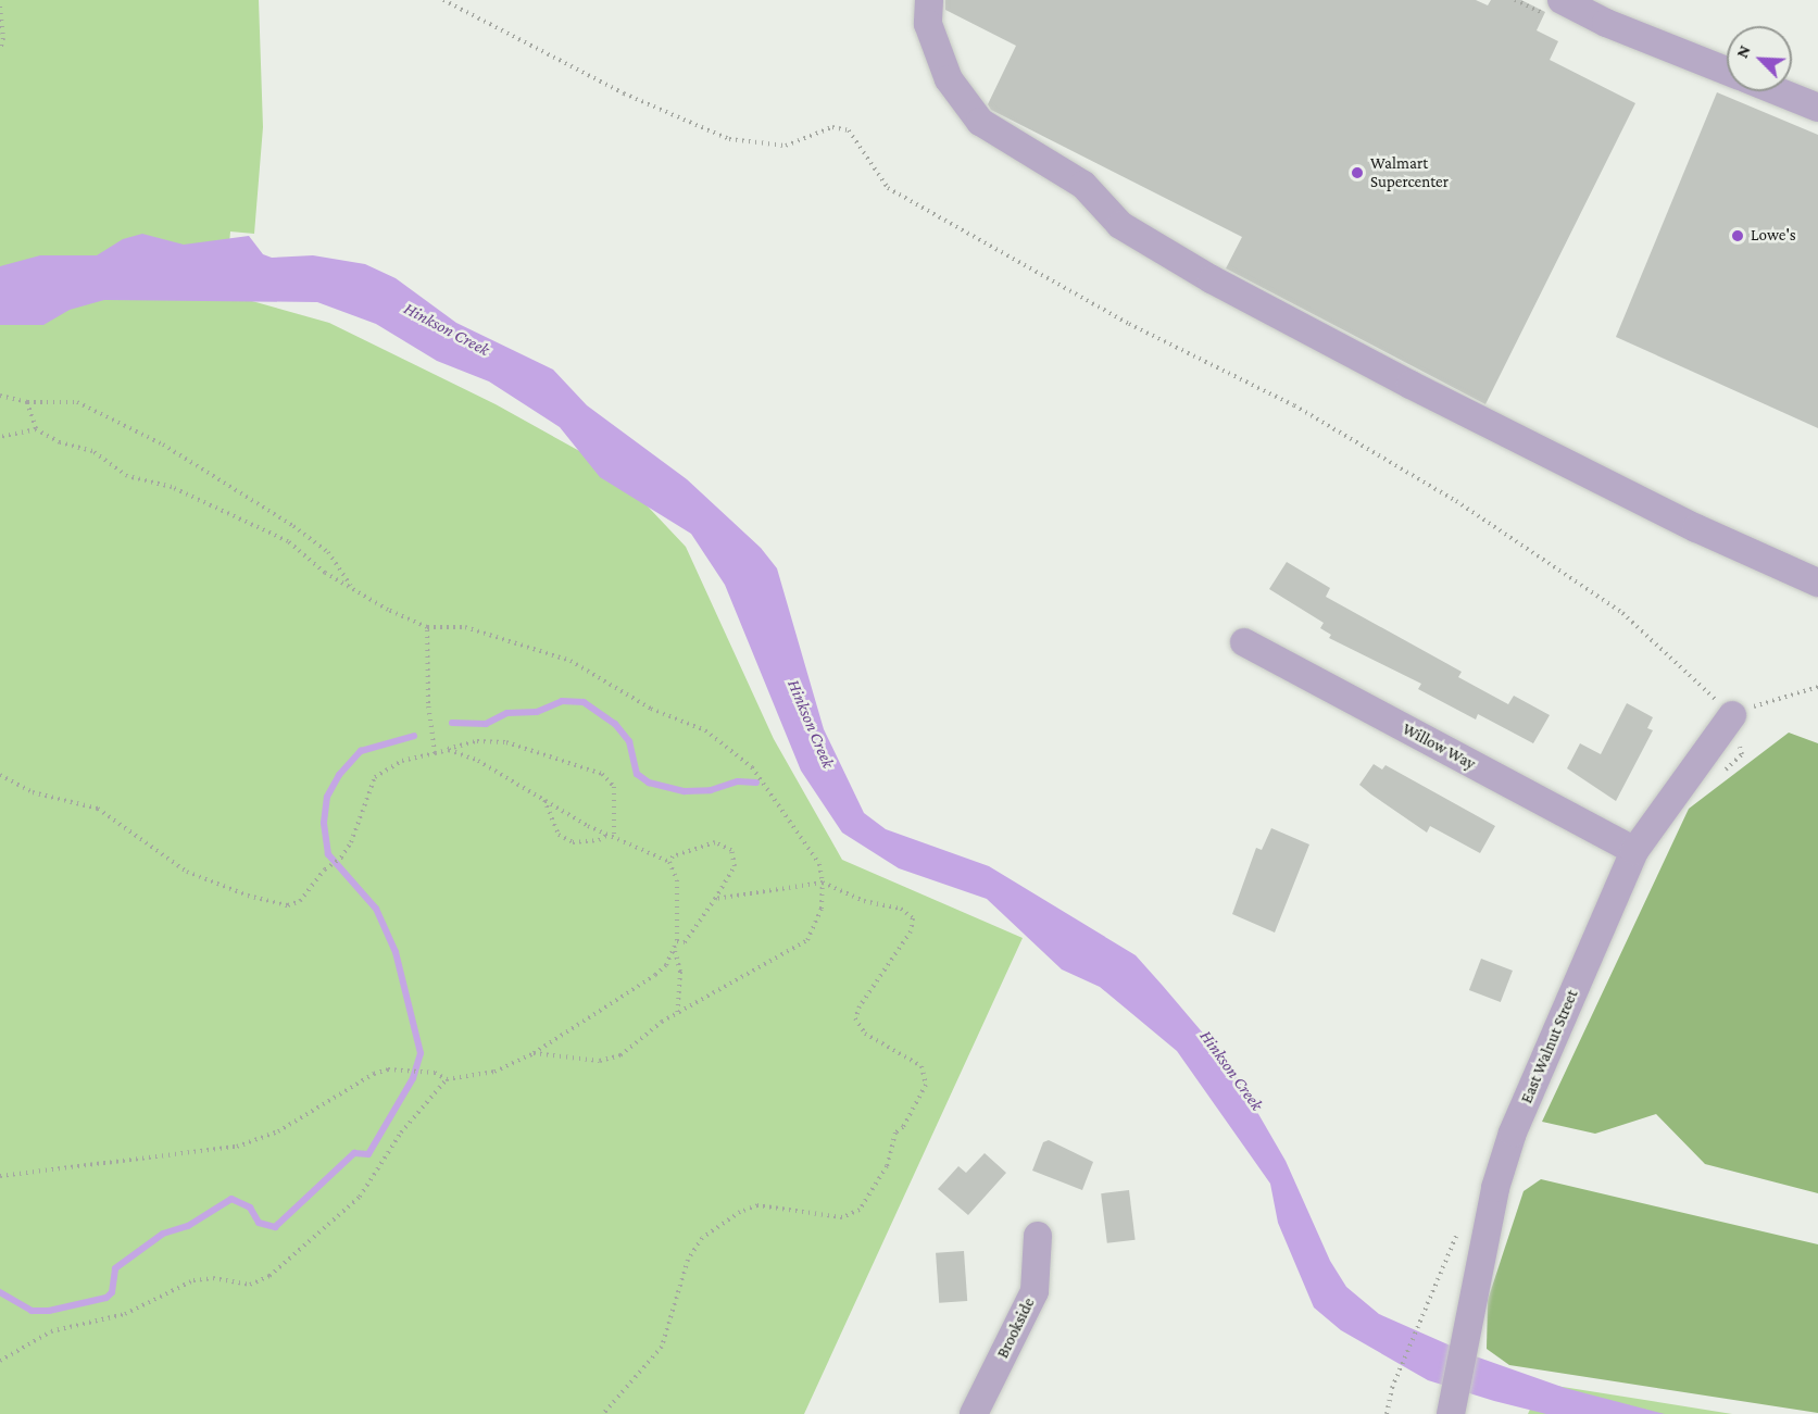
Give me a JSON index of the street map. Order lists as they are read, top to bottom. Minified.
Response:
{"streets":{"street":["Willow Way","East Walnut Street","Brookside"]},"crossings":[["Willow Way","East Walnut Street"]],"water":["Hinkson Creek"],"places":["Walmart Supercenter","Lowe's"],"north":"top left"}
